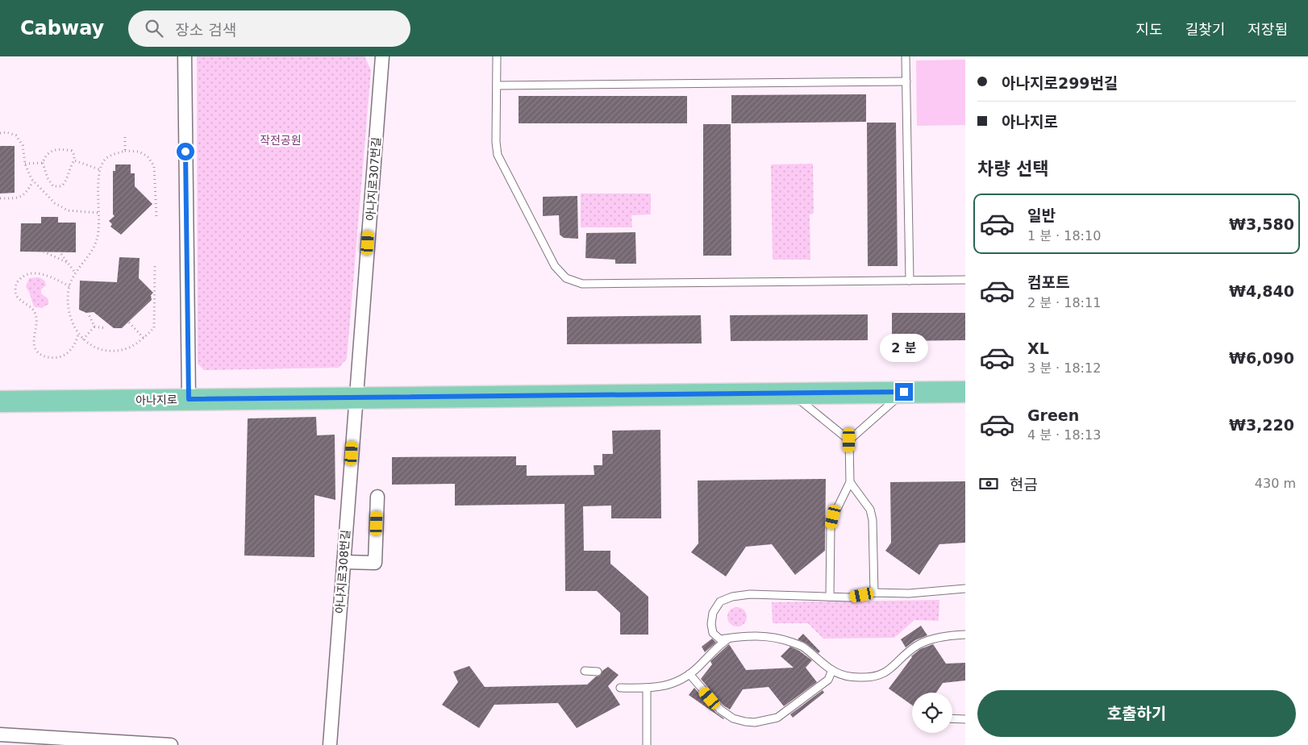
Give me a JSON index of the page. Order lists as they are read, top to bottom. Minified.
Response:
{"streets":{"main road":["아나지로"],"street":["아나지로307번길","아나지로308번길"]},"crossings":[["아나지로307번길","아나지로"],["아나지로307번길","아나지로308번길"],["아나지로","아나지로308번길"]],"parks":["작전공원"],"page":{"header":"Cabway","search":"장소 검색","nav":["지도","길찾기","저장됨"],"banner":["아나지로299번길","아나지로"],"heading":"차량 선택","list":[{"name":"일반","note":"1 분 · 18:10","value":"₩3,580"},{"name":"컴포트","note":"2 분 · 18:11","value":"₩4,840"},{"name":"XL","note":"3 분 · 18:12","value":"₩6,090"},{"name":"Green","note":"4 분 · 18:13","value":"₩3,220"}],"bubble":"2 분","pay":["현금","430 m"],"buttons":"호출하기"}}
